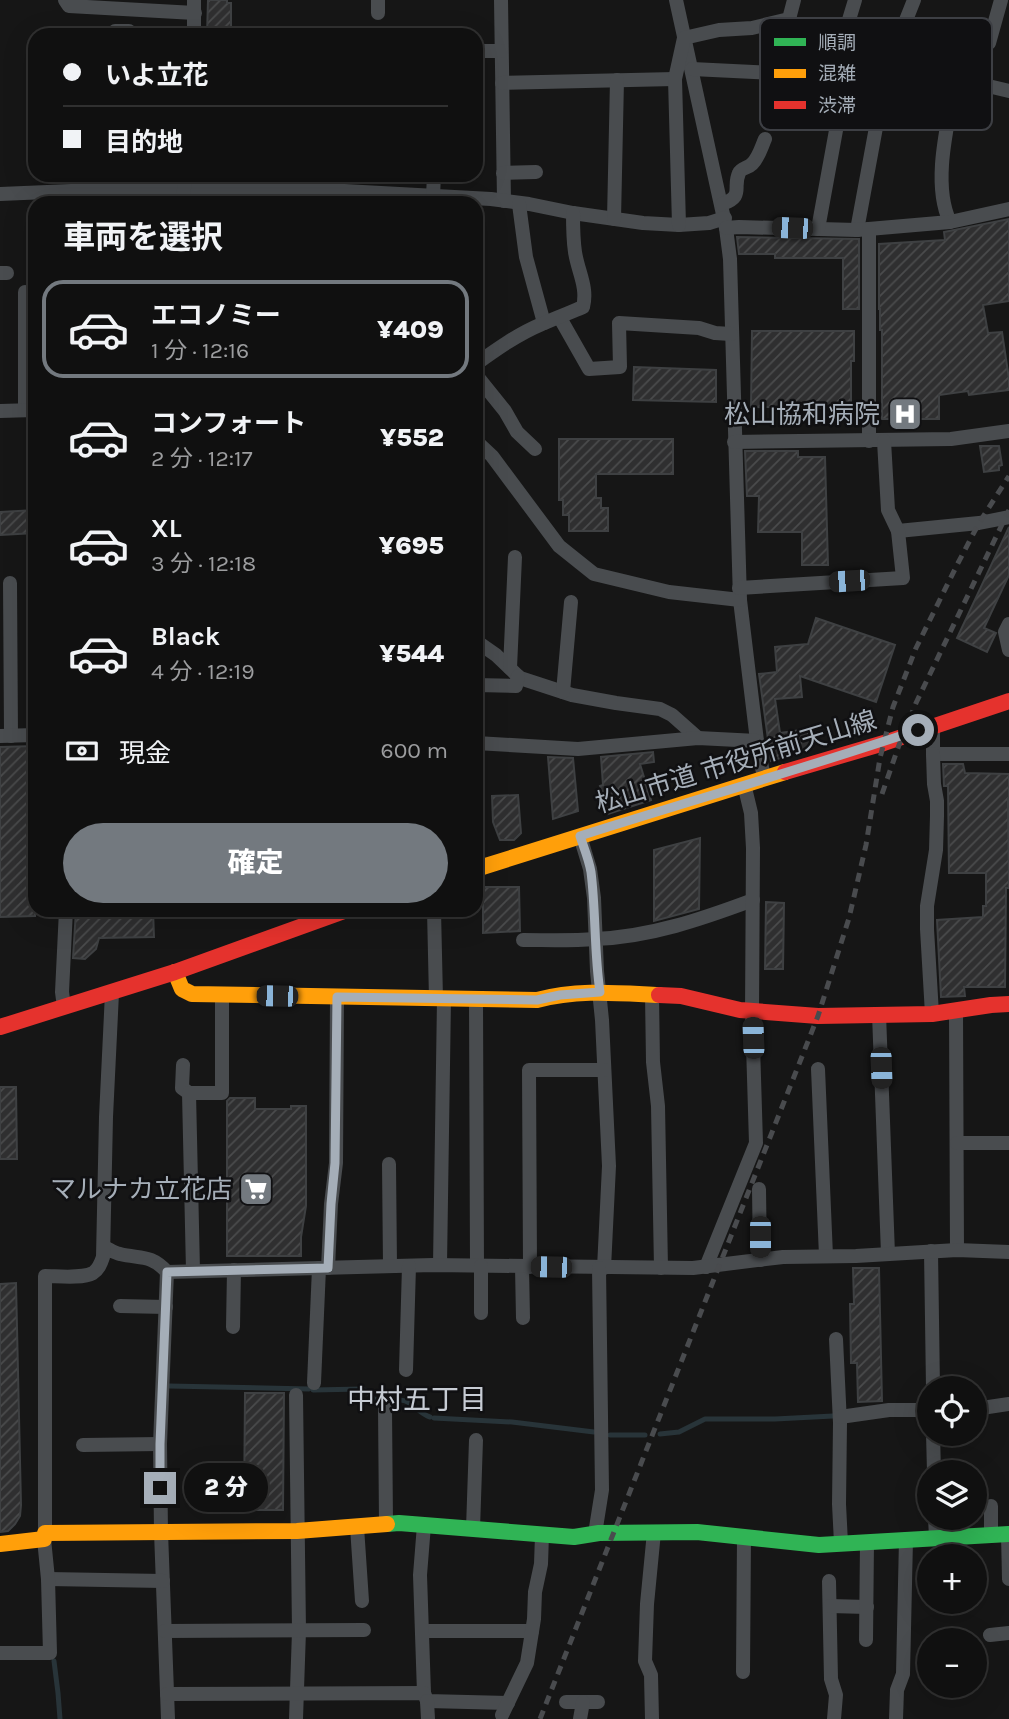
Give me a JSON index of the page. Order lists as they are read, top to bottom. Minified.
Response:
{"streets":{"street":["松山市道 市役所前天山線"]},"districts":["中村五丁目"],"places":{"hospital":["松山協和病院"],"supermarket":["マルナカ立花店"]},"legend":["順調","混雑","渋滞"],"page":{"banner":["いよ立花","目的地"],"heading":"車両を選択","list":[{"name":"エコノミー","note":"1 分 · 12:16","value":"¥409"},{"name":"コンフォート","note":"2 分 · 12:17","value":"¥552"},{"name":"XL","note":"3 分 · 12:18","value":"¥695"},{"name":"Black","note":"4 分 · 12:19","value":"¥544"}],"pay":["現金","600 m"],"buttons":"確定","map_buttons":["+","−"],"bubble":"2 分"}}
